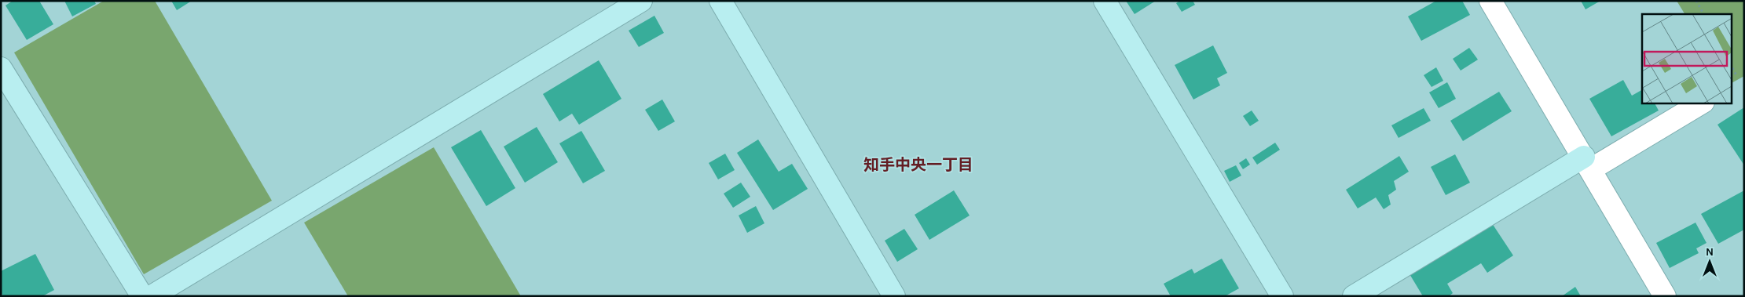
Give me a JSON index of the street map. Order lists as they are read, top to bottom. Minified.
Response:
{"districts":["知手中央一丁目"],"north":"top"}
